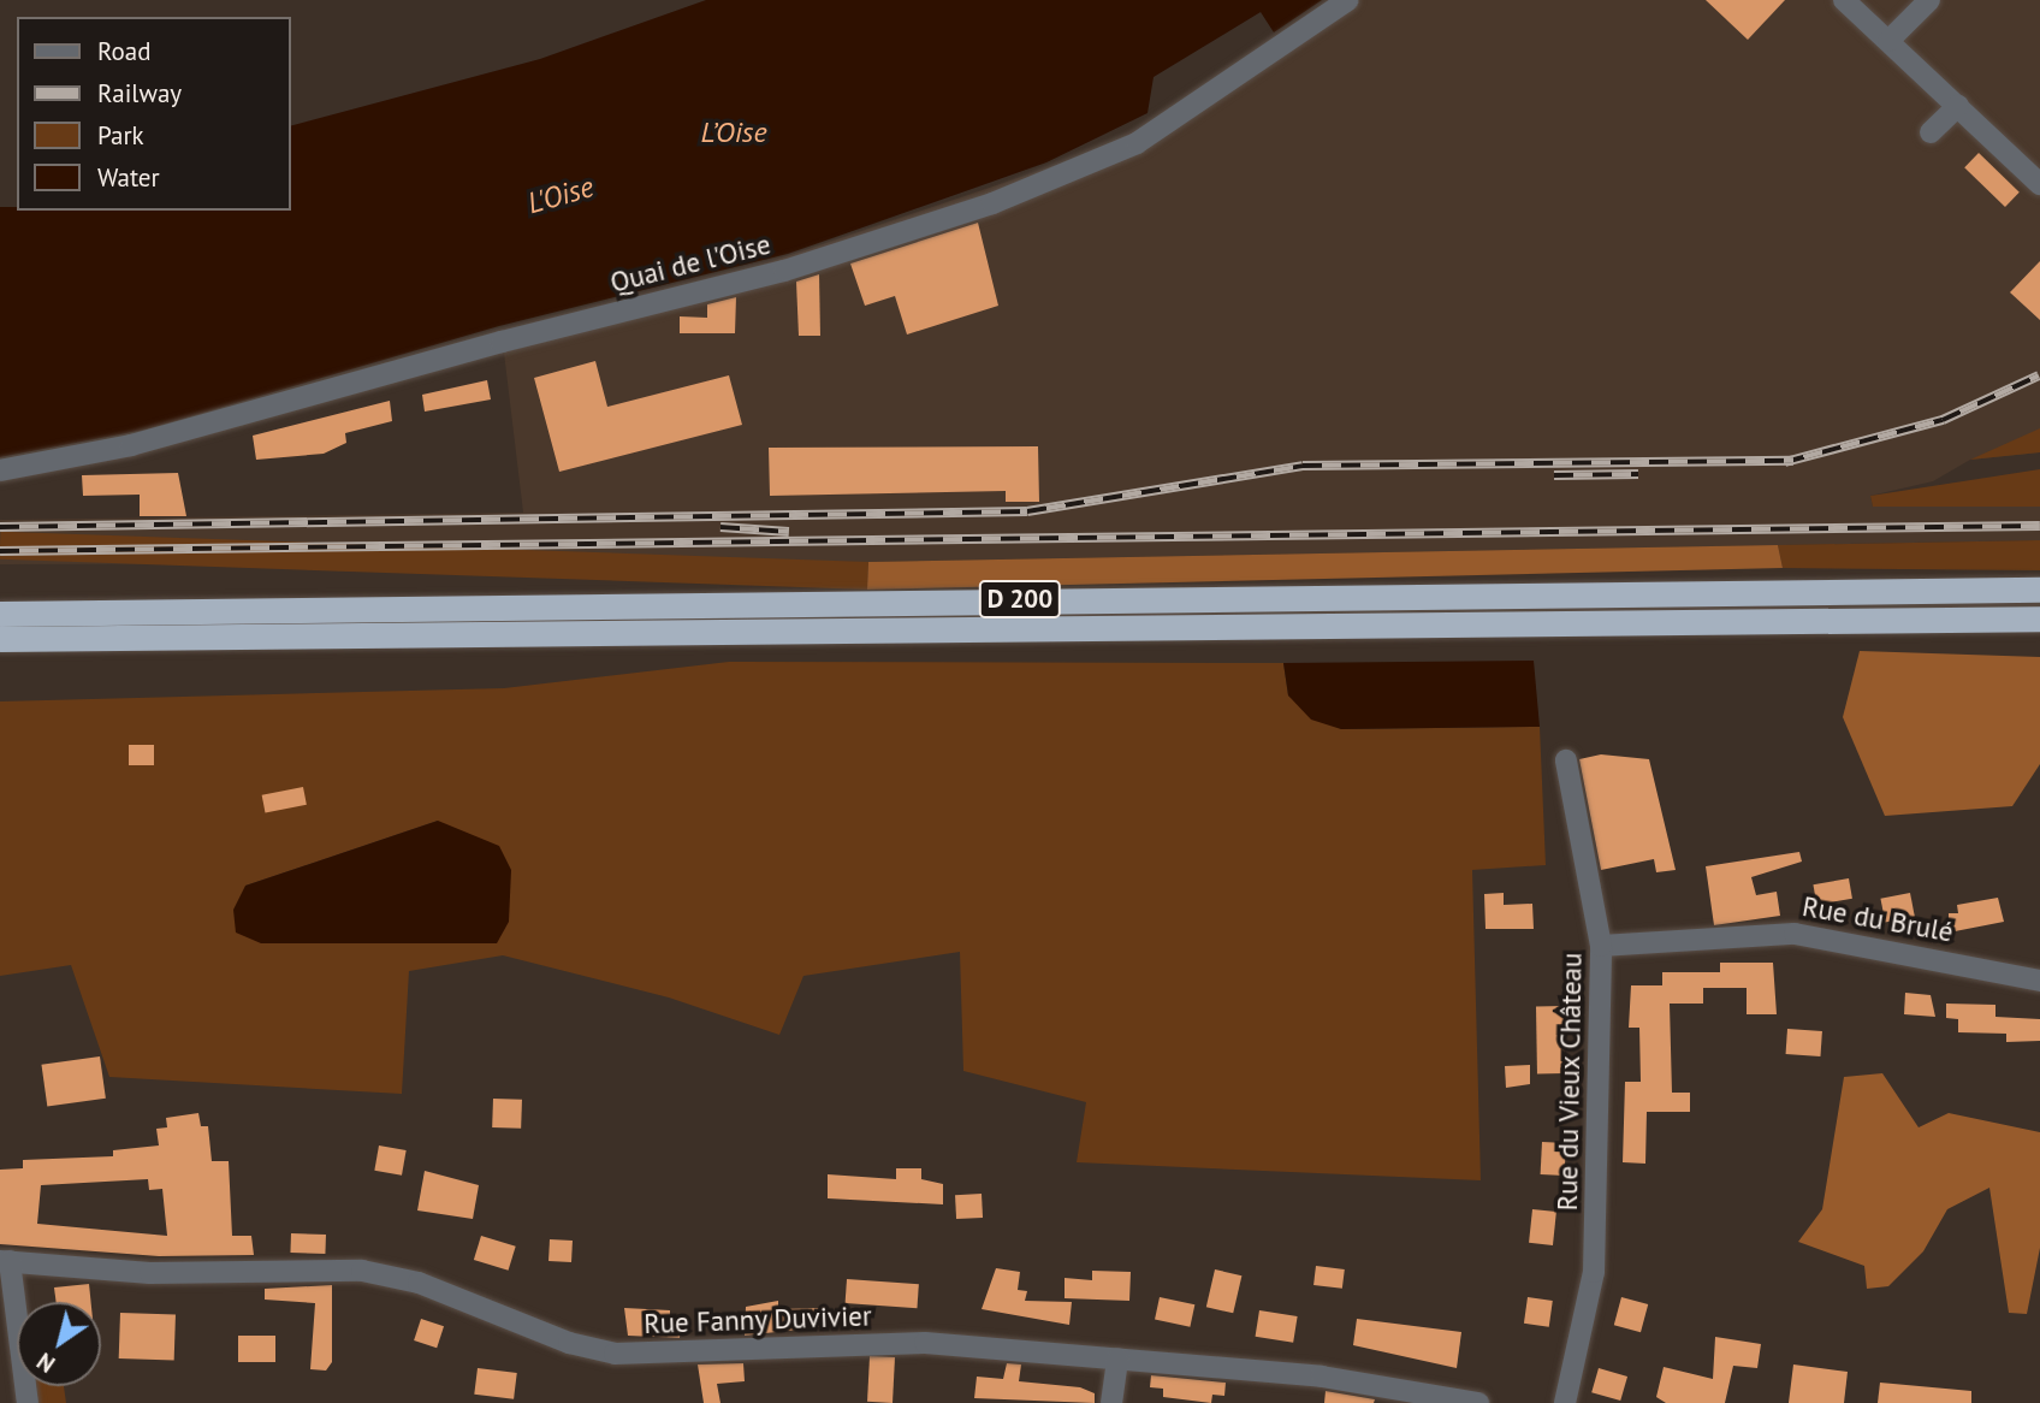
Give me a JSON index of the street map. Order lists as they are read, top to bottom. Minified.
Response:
{"streets":{"highway":["D 200"],"street":["Quai de l'Oise","Rue du Brulé","Rue du Vieux Château","Rue Fanny Duvivier"]},"crossings":[["Rue du Brulé","Rue du Vieux Château"]],"water":["L’Oise","L'Oise"],"legend":["Road","Railway","Park","Water"],"north":"bottom left"}
